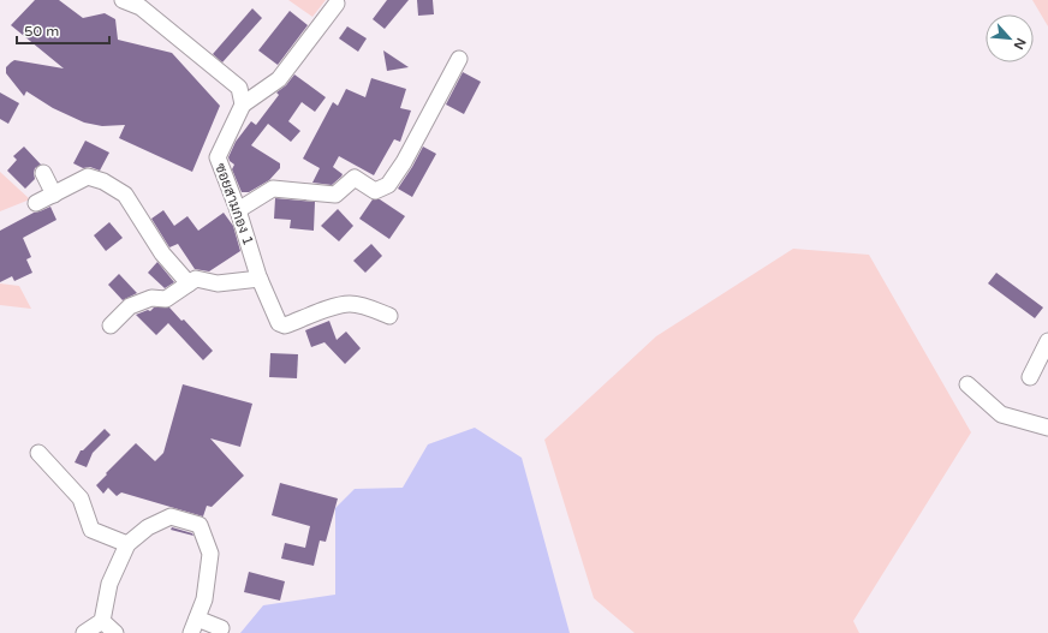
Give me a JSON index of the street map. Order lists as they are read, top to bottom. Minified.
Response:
{"streets":{"street":["ซอยสามกอง 1"]},"scale_bar":"50 m","north":"bottom right"}
